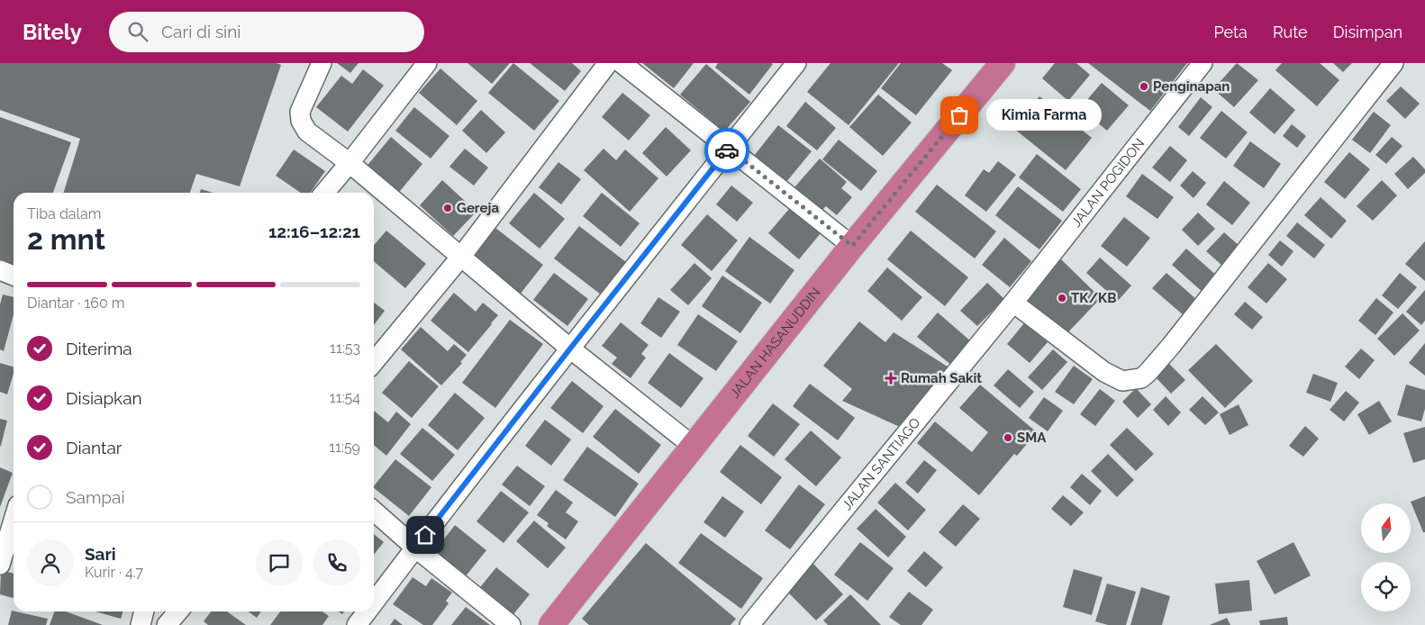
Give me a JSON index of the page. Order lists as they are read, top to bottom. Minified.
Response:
{"streets":{"highway":["JALAN HASANUDDIN"],"street":["JALAN POGIDON","JALAN SANTIAGO"]},"crossings":[["JALAN POGIDON","JALAN SANTIAGO"]],"places":{"other":["Penginapan","Kimia Farma","Gereja","TK/KB","SMA"],"health":["Rumah Sakit"]},"north":"top","page":{"header":"Bitely","search":"Cari di sini","nav":["Peta","Rute","Disimpan"],"bubble":"Kimia Farma","heading":["2 mnt","Tiba dalam","12:16–12:21"],"panel":["Sari","Kurir · 4.7"],"bar":"Diantar · 160 m","list":[["Diterima","11:53"],["Disiapkan","11:54"],["Diantar","11:59"],"Sampai"]}}
